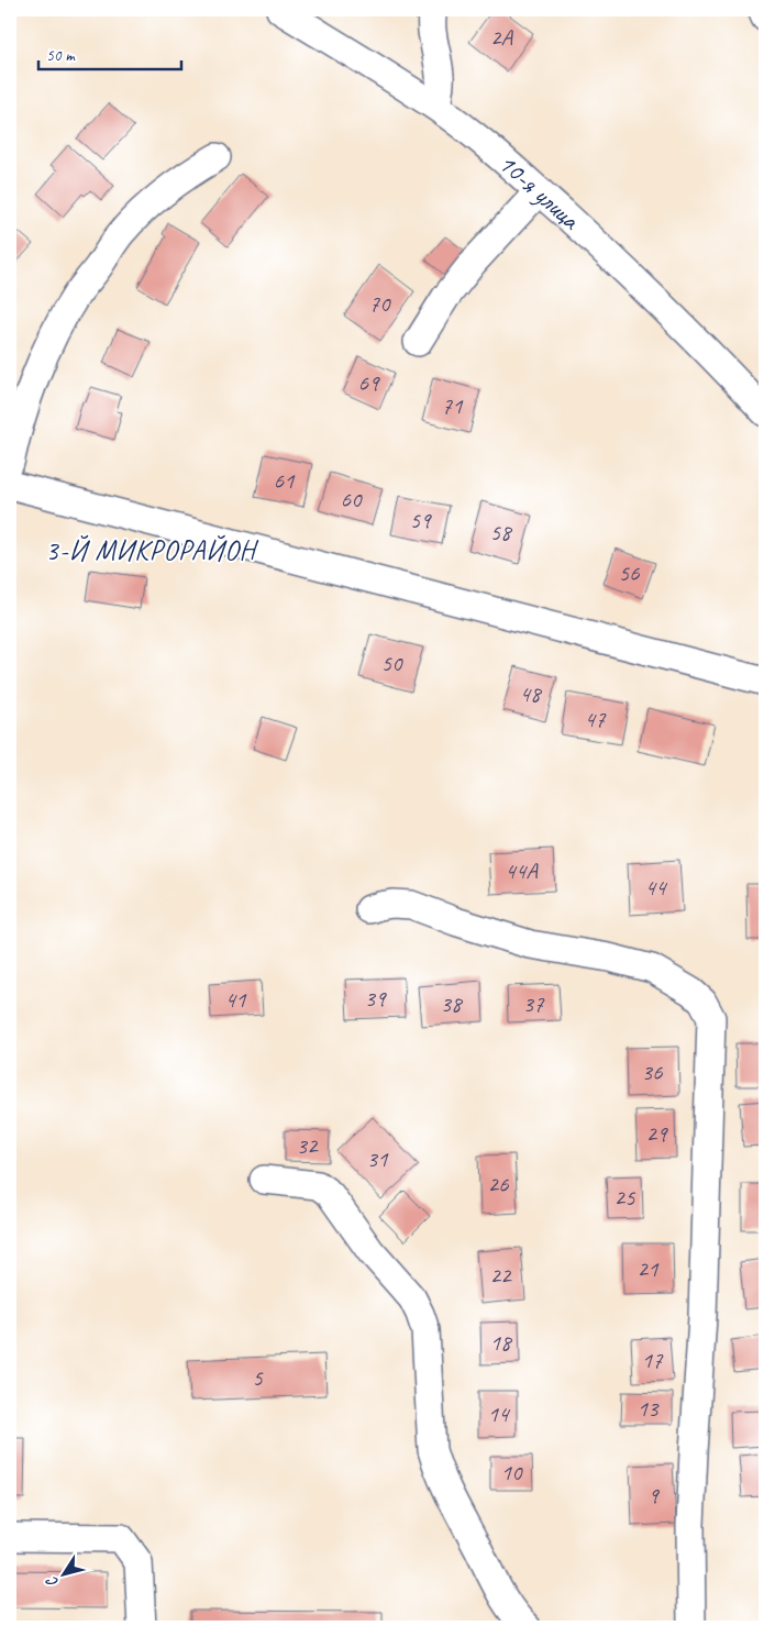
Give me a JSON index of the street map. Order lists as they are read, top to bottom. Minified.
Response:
{"streets":{"street":["10-я улица"]},"districts":["3-Й МИКРОРАЙОН"],"house_numbers":["2А","70","69","71","61","60","59","58","56","50","48","47","44А","44","39","41","38","37","36","29","32","31","26","25","21","22","18","17","5","13","14","10","9"],"scale_bar":"50 m","north":"bottom left"}
